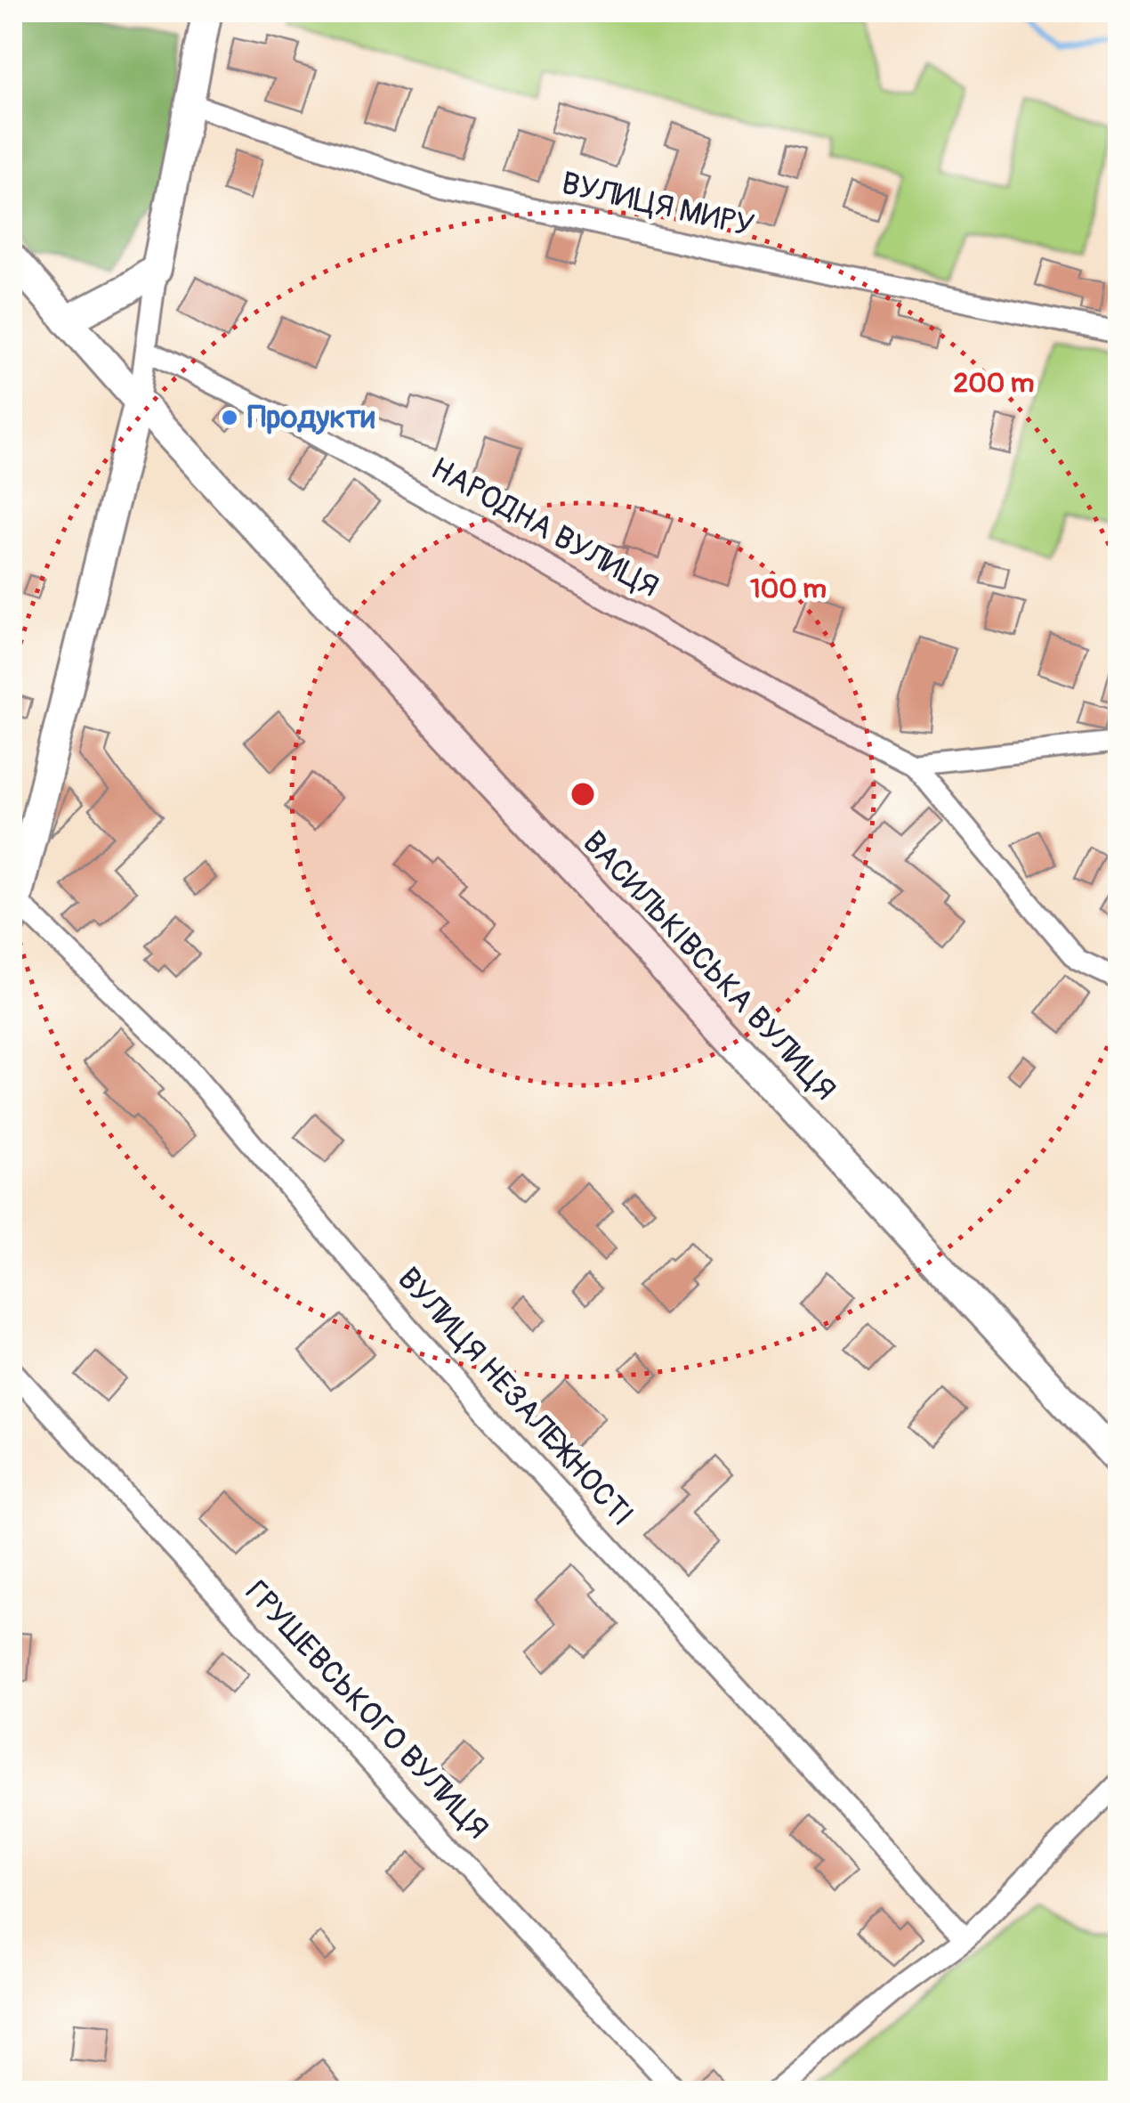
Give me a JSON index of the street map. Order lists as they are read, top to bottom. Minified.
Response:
{"streets":{"street":["ВУЛИЦЯ МИРУ","НАРОДНА ВУЛИЦЯ","ВАСИЛЬКІВСЬКА ВУЛИЦЯ","ВУЛИЦЯ НЕЗАЛЕЖНОСТІ","ГРУШЕВСЬКОГО ВУЛИЦЯ"]},"places":["Продукти"],"rings":["200 m","100 m"]}
